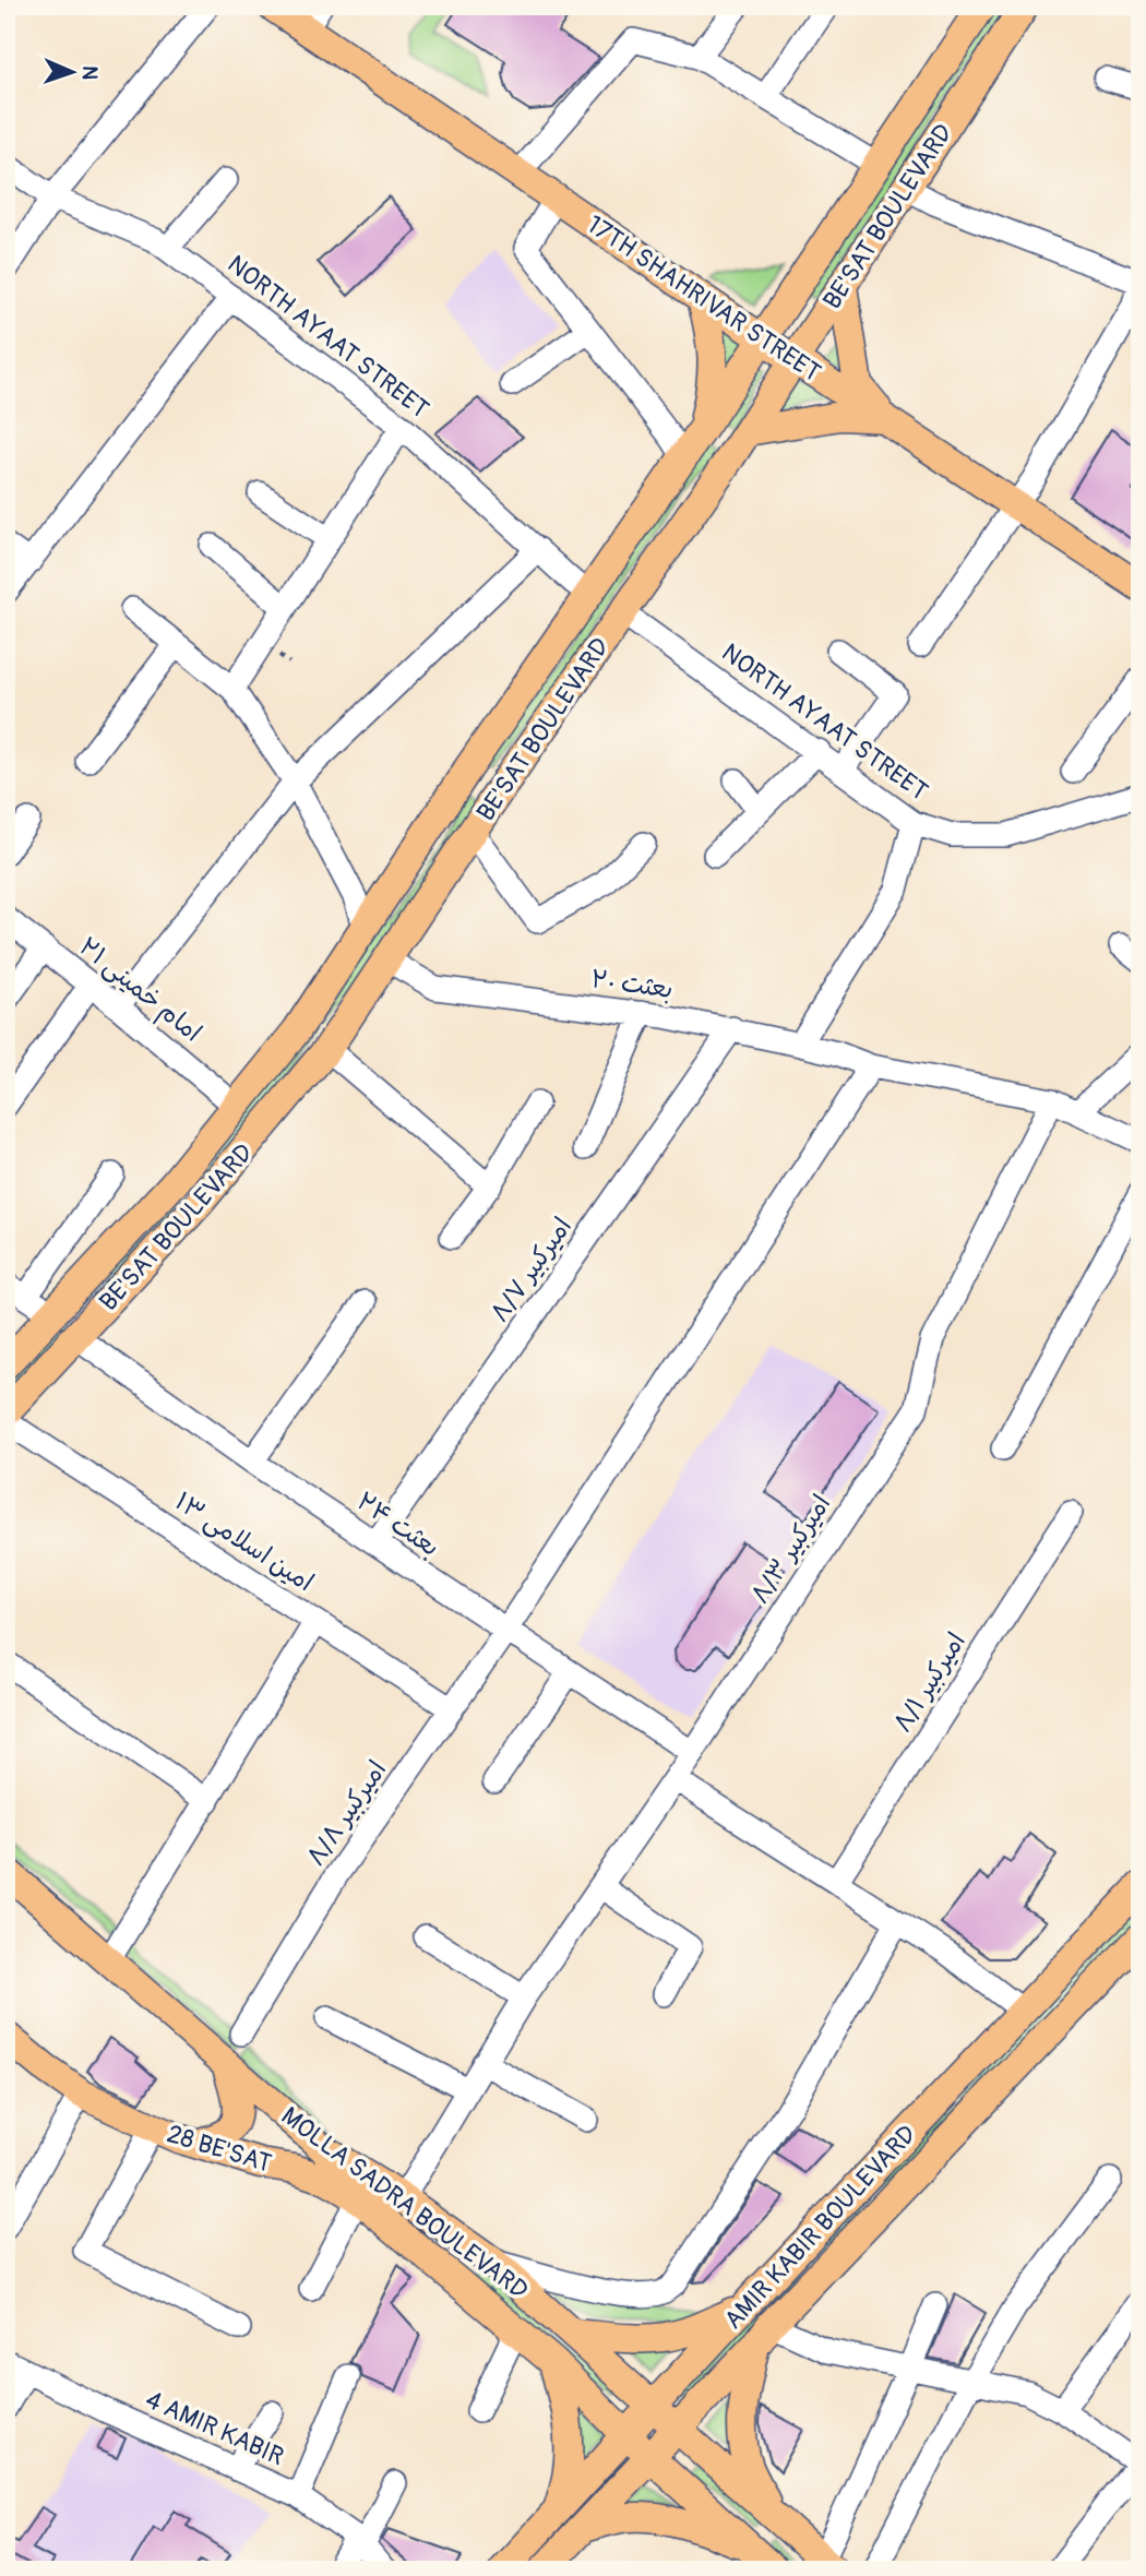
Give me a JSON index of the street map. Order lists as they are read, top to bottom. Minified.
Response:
{"streets":{"main road":["BE'SAT BOULEVARD","17TH SHAHRIVAR STREET","28 BE'SAT","MOLLA SADRA BOULEVARD","AMIR KABIR BOULEVARD"],"street":["NORTH AYAAT STREET","بعثت ۲۰","امام خمینی ۲۱","امیرکبیر ۸/۷","بعثت ۲۴","امین اسلامی ۱۳","امیرکبیر ۸/۳","امیرکبیر ۸/۱","امیرکبیر ۸/۸","4 AMIR KABIR"]},"crossings":[["BE'SAT BOULEVARD","17TH SHAHRIVAR STREET"],["BE'SAT BOULEVARD","NORTH AYAAT STREET"],["BE'SAT BOULEVARD","بعثت ۲۰"],["BE'SAT BOULEVARD","امام خمینی ۲۱"],["BE'SAT BOULEVARD","بعثت ۲۴"],["بعثت ۲۰","امیرکبیر ۸/۷"],["بعثت ۲۰","امیرکبیر ۸/۳"],["بعثت ۲۰","امیرکبیر ۸/۸"],["امیرکبیر ۸/۷","بعثت ۲۴"],["بعثت ۲۴","امیرکبیر ۸/۳"],["بعثت ۲۴","امیرکبیر ۸/۸"],["امین اسلامی ۱۳","امیرکبیر ۸/۸"],["امیرکبیر ۸/۳","MOLLA SADRA BOULEVARD"],["28 BE'SAT","MOLLA SADRA BOULEVARD"],["MOLLA SADRA BOULEVARD","AMIR KABIR BOULEVARD"]],"north":"right"}
